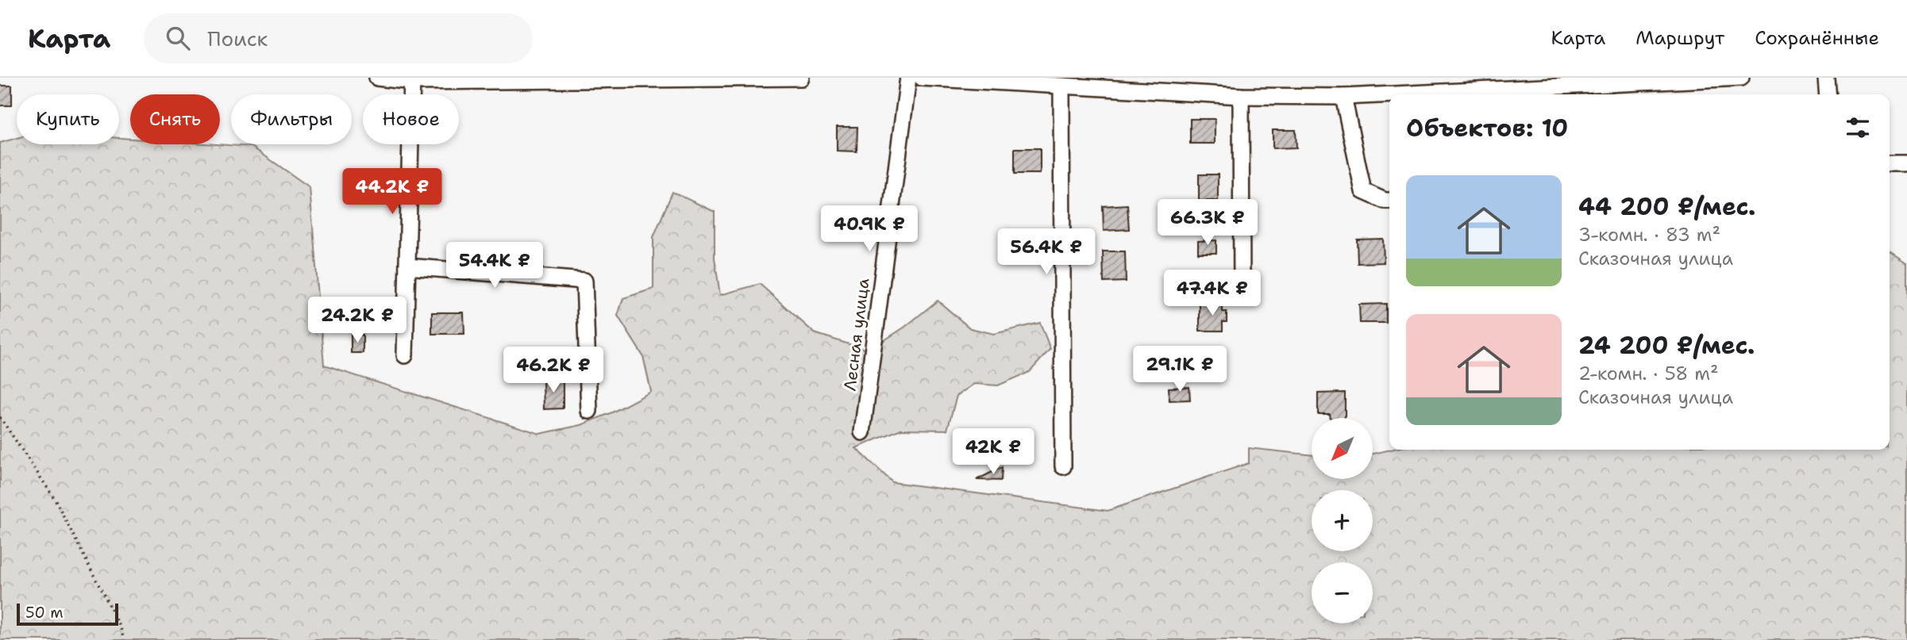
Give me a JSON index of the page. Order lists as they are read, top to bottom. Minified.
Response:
{"streets":{"street":["Лесная улица"]},"scale_bar":"50 m","north":"bottom left","page":{"header":"Карта","search":"Поиск","nav":["Карта","Маршрут","Сохранённые"],"chip":["Купить","Снять","Фильтры","Новое"],"heading":"Объектов: 10","list":[{"name":"44 200 ₽/мес.","note":"3-комн. · 83 m² · Сказочная улица"},{"name":"24 200 ₽/мес.","note":"2-комн. · 58 m² · Сказочная улица"}],"price":["44.2K ₽","66.3K ₽","40.9K ₽","56.4K ₽","54.4K ₽","47.4K ₽","24.2K ₽","29.1K ₽","46.2K ₽","42K ₽"],"map_buttons":["+","−"],"scale":"50 m"}}
